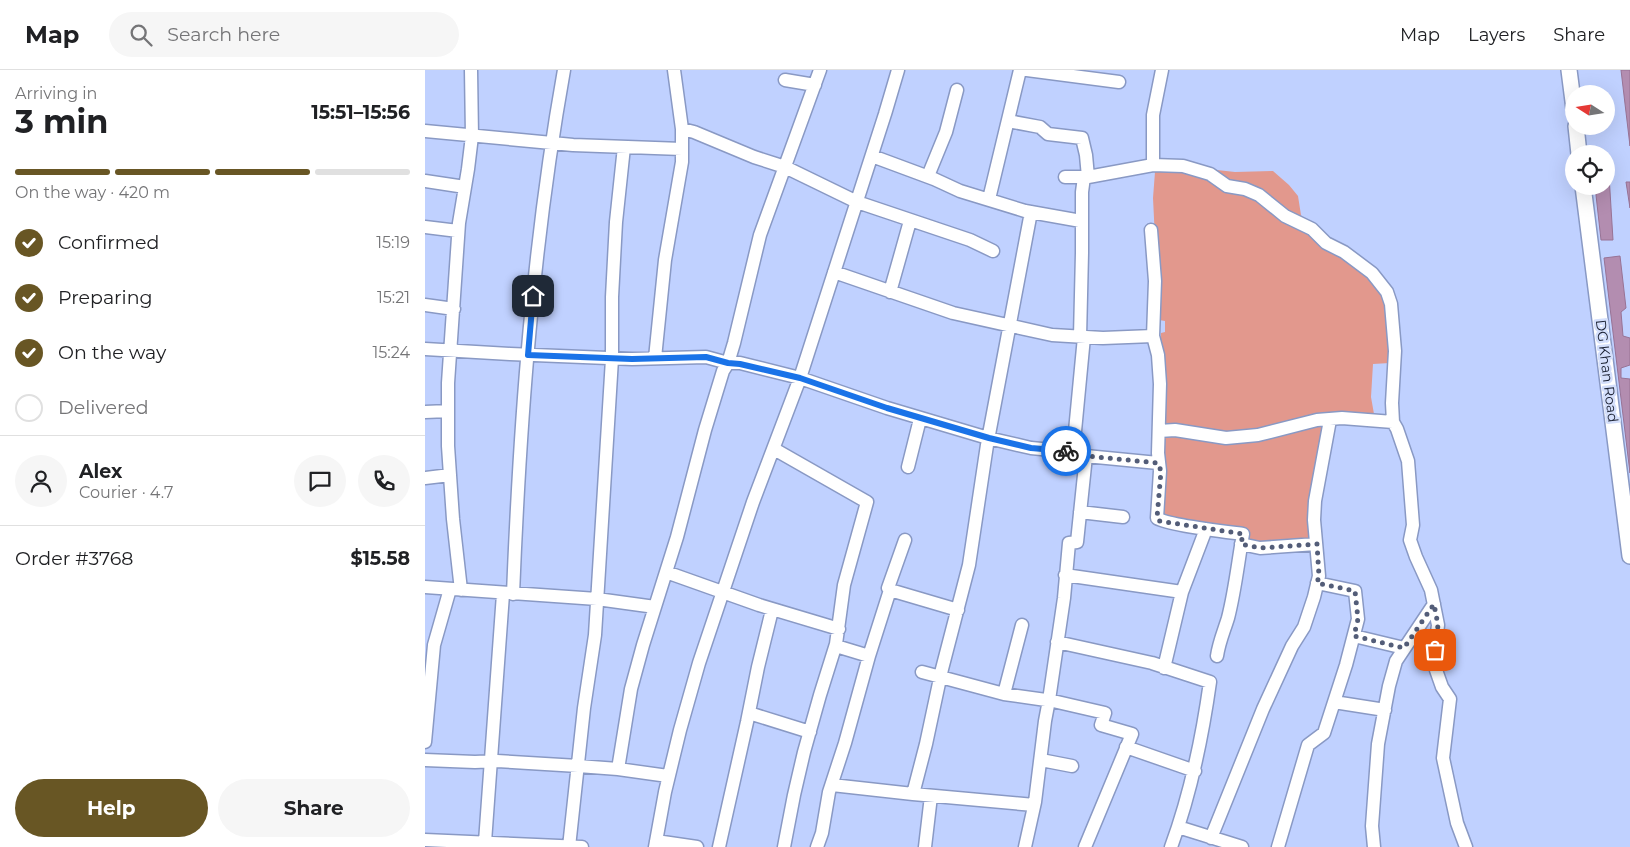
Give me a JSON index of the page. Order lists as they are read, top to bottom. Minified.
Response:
{"streets":{"main road":["DG Khan Road"]},"north":"left","page":{"header":"Map","search":"Search here","nav":["Map","Layers","Share"],"heading":["3 min","Arriving in","15:51–15:56"],"panel":["Alex","Courier · 4.7","Order #3768","$15.58"],"bar":"On the way · 420 m","list":[["Confirmed","15:19"],["Preparing","15:21"],["On the way","15:24"],"Delivered"],"buttons":["Help","Share"]}}
